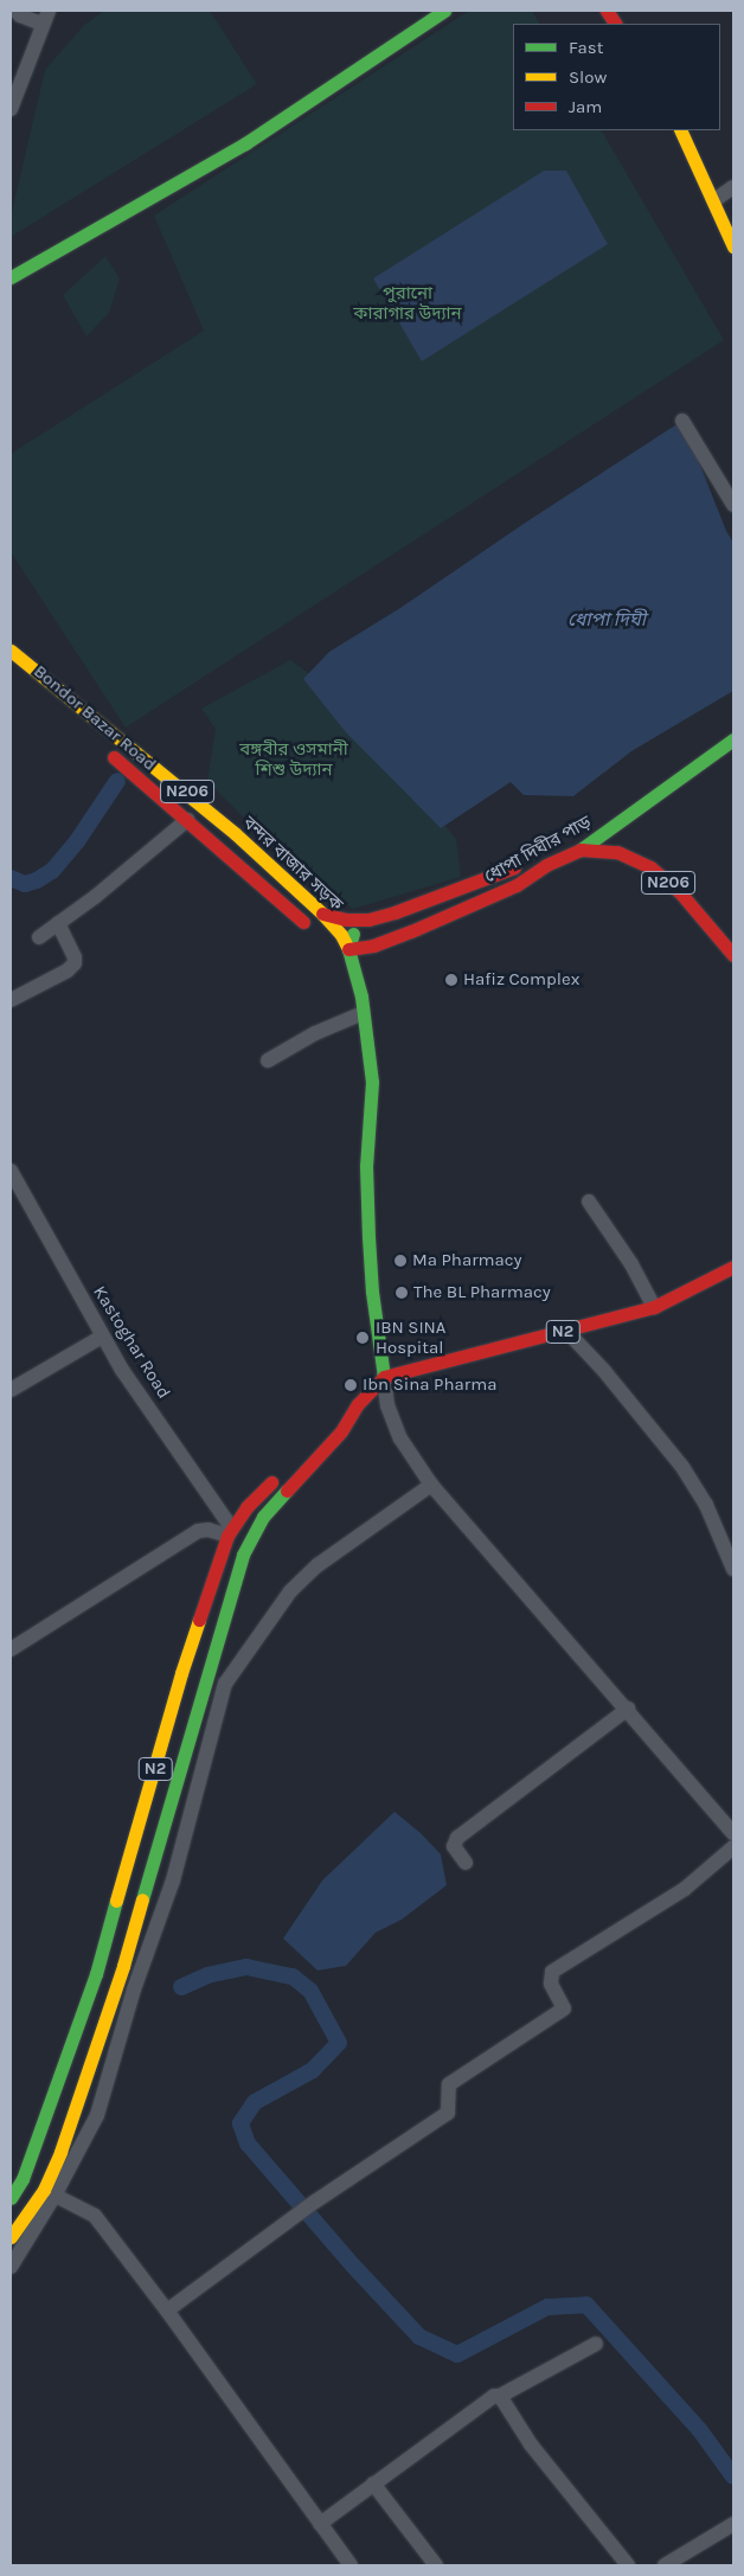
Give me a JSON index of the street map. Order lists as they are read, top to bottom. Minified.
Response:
{"streets":{"main road":["Bondor Bazar Road","N206","ধোপা দিঘীর পাড়","বন্দর বাজার সড়ক","N2"],"street":["Kastoghar Road"]},"crossings":[["Bondor Bazar Road","N206"],["Bondor Bazar Road","বন্দর বাজার সড়ক"],["N206","ধোপা দিঘীর পাড়"],["N206","বন্দর বাজার সড়ক"],["বন্দর বাজার সড়ক","N2"],["N2","Kastoghar Road"]],"water":["ধোপা দিঘী"],"parks":["পুরানো কারাগার উদ্যান","বঙ্গবীর ওসমানী শিশু উদ্যান"],"places":["Hafiz Complex","Ma Pharmacy","The BL Pharmacy","IBN SINA Hospital","Ibn Sina Pharma"],"legend":["Fast","Slow","Jam"]}
